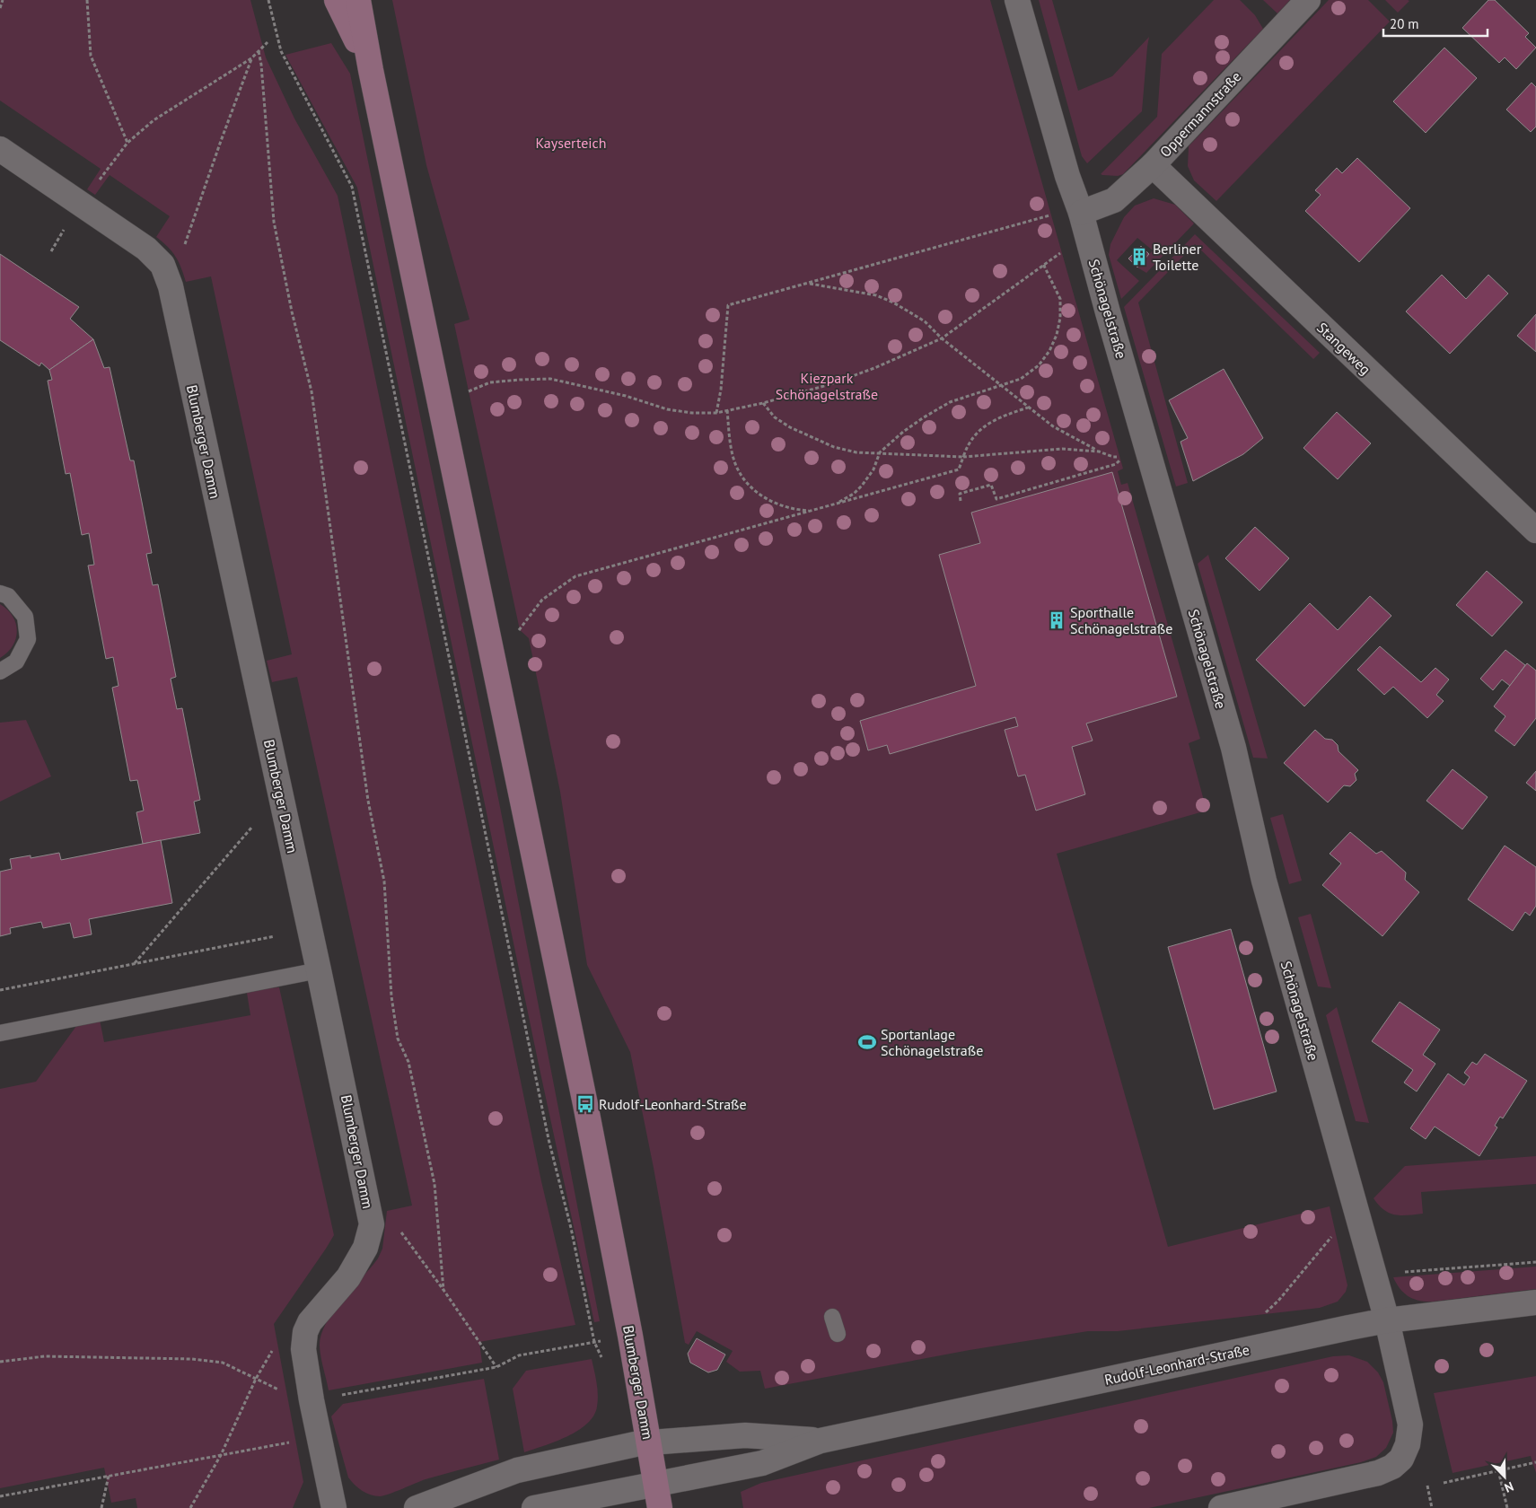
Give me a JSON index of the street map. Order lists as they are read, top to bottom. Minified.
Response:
{"streets":{"main road":["Blumberger Damm"],"street":["Oppermannstraße","Schönagelstraße","Stangeweg","Rudolf-Leonhard-Straße"]},"crossings":[["Oppermannstraße","Schönagelstraße"],["Oppermannstraße","Stangeweg"],["Schönagelstraße","Rudolf-Leonhard-Straße"],["Blumberger Damm","Rudolf-Leonhard-Straße"]],"parks":["Kayserteich","Kiezpark Schönagelstraße"],"places":{"building":["Berliner Toilette","Sporthalle Schönagelstraße"],"sports":["Sportanlage Schönagelstraße"],"bus stop":["Rudolf-Leonhard-Straße"]},"scale_bar":"20 m","north":"bottom right"}
